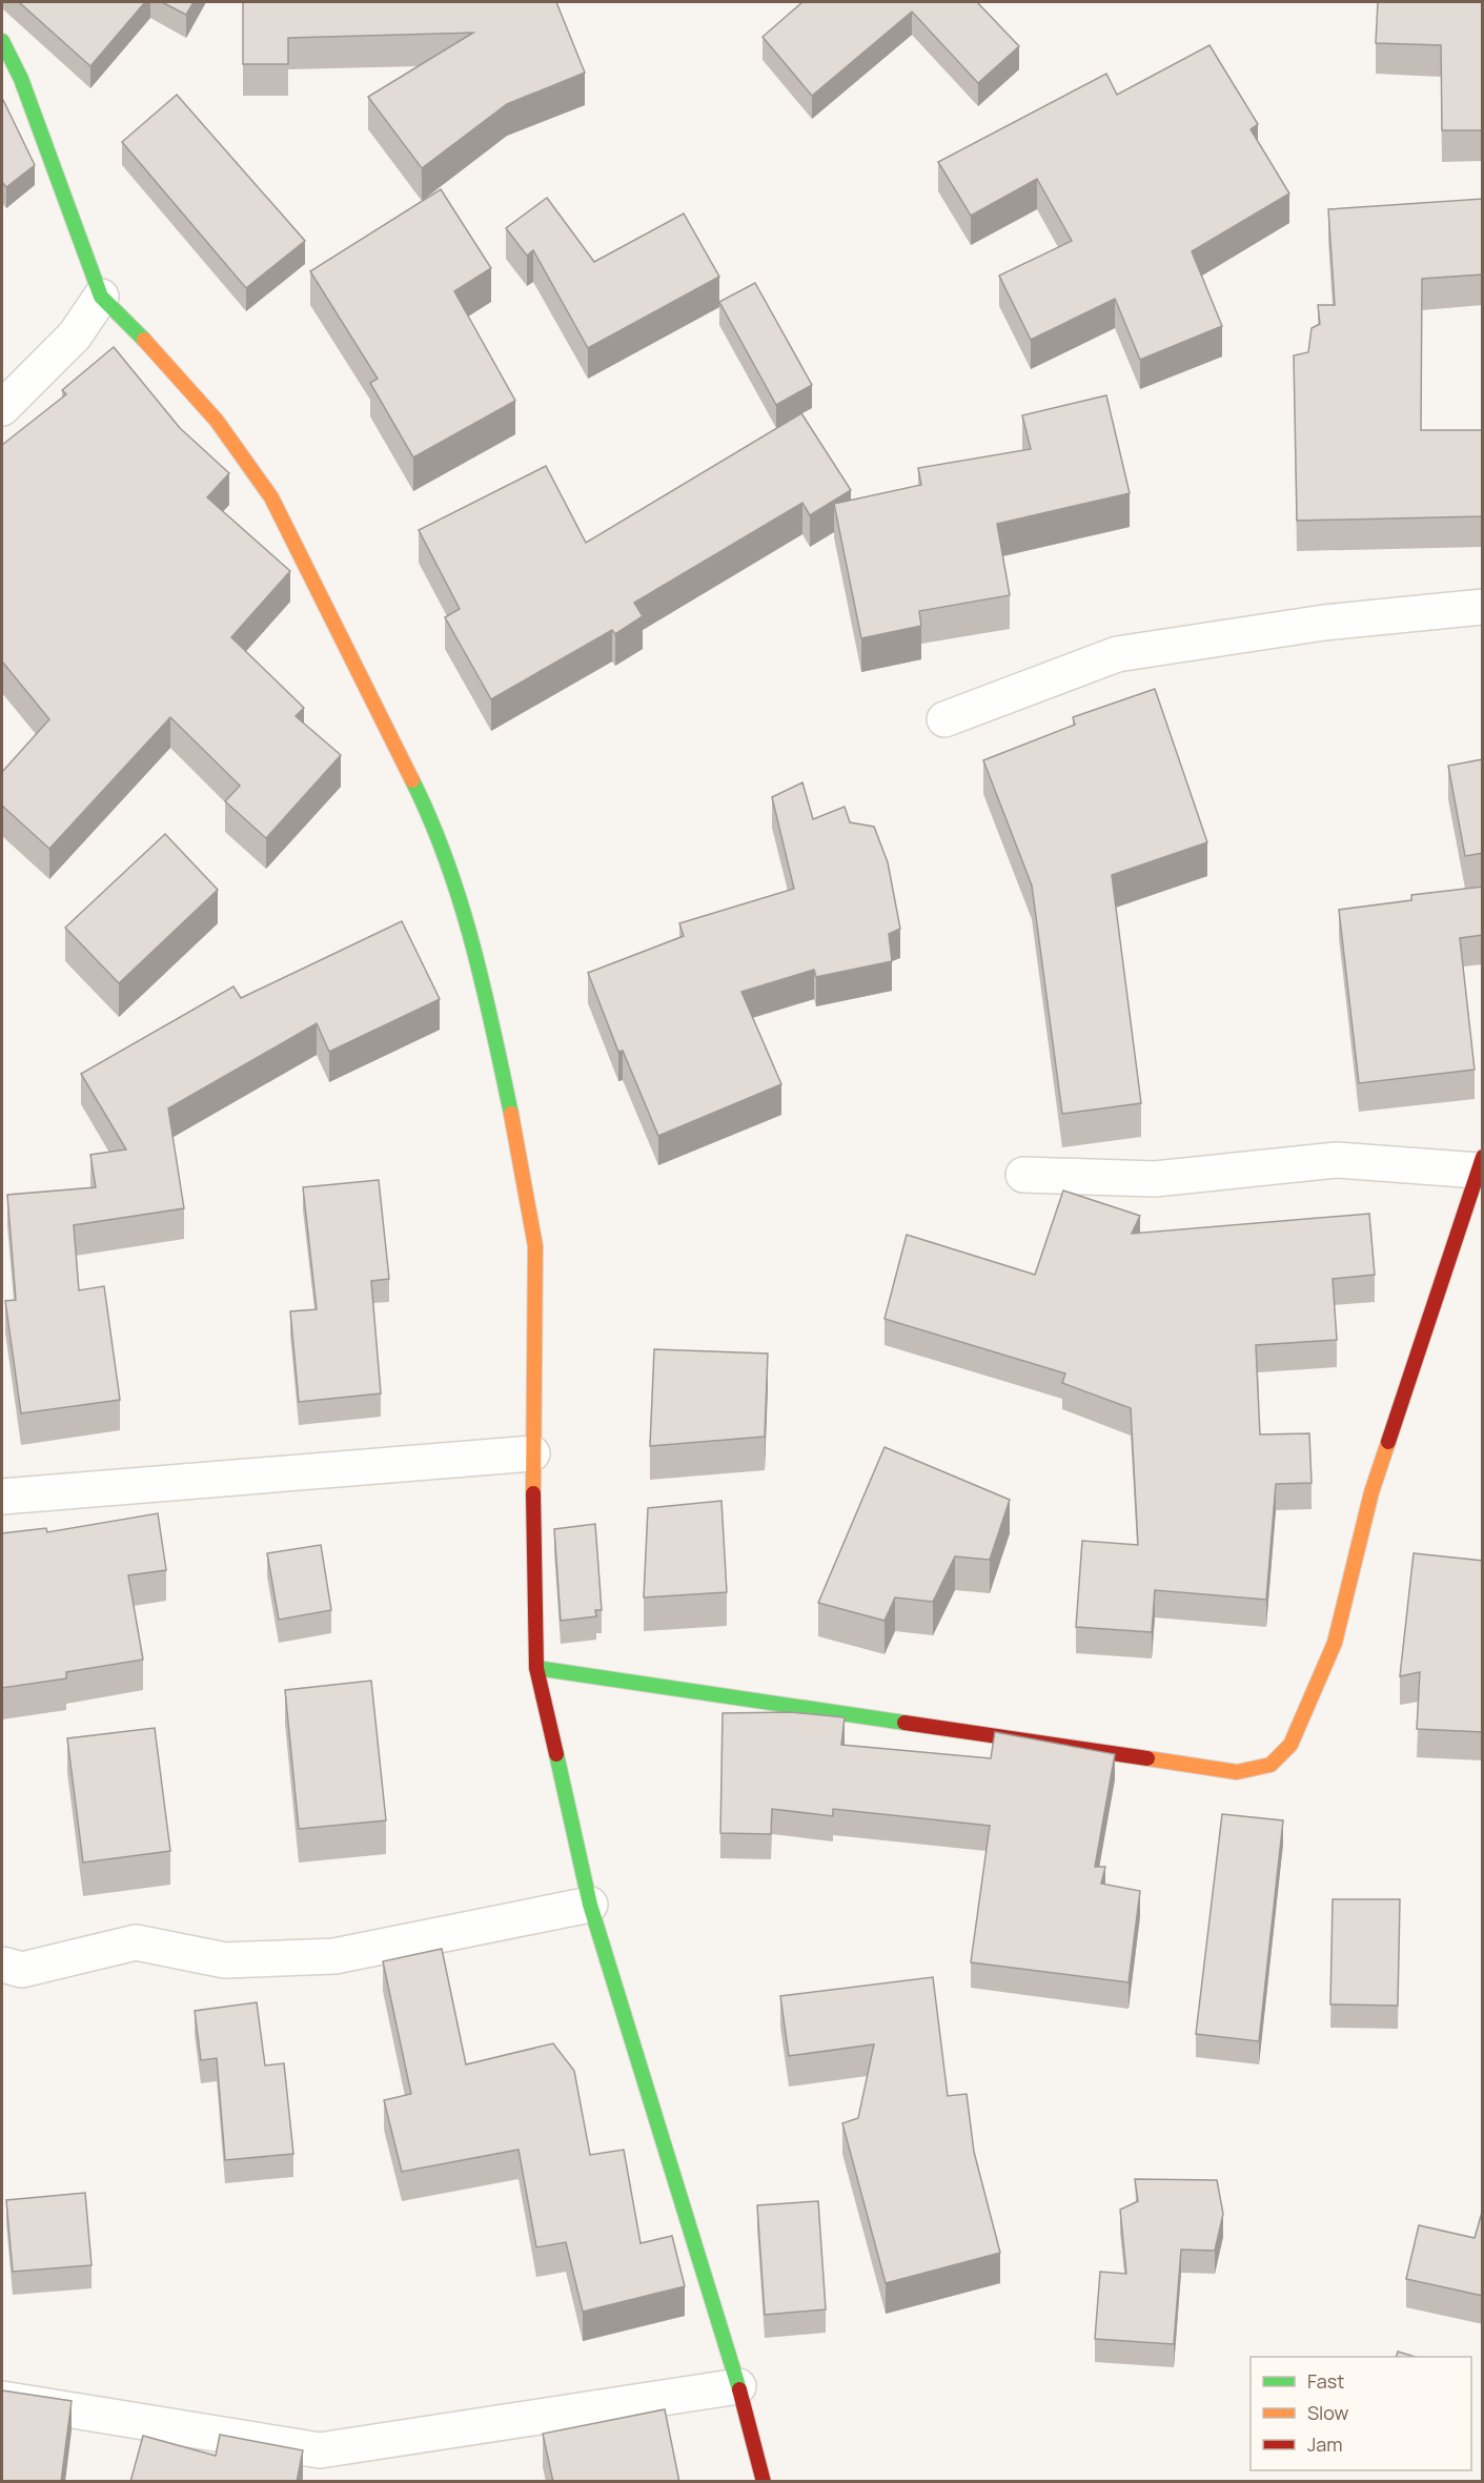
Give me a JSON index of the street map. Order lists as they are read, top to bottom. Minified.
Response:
{"legend":["Fast","Slow","Jam"]}
